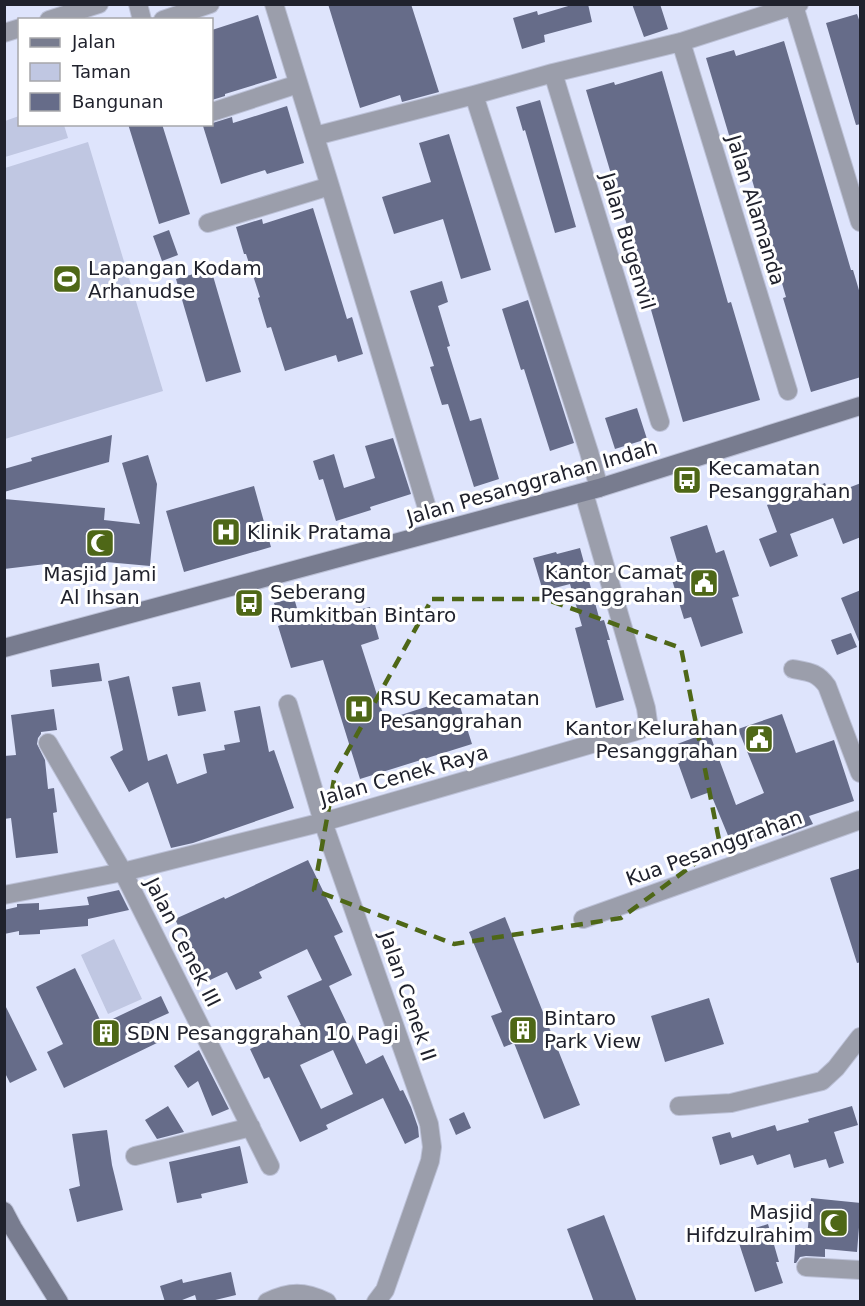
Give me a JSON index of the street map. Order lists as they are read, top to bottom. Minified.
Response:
{"streets":{"street":["Jalan Alamanda","Jalan Bugenvil","Jalan Pesanggrahan Indah","Jalan Cenek Raya","Kua Pesanggrahan","Jalan Cenek III","Jalan Cenek II"]},"crossings":[["Jalan Pesanggrahan Indah","Jalan Cenek Raya"],["Jalan Cenek Raya","Jalan Cenek III"],["Jalan Cenek Raya","Jalan Cenek II"]],"places":{"sports":["Lapangan Kodam Arhanudse"],"bus stop":["Kecamatan Pesanggrahan","Seberang Rumkitban Bintaro"],"hospital":["Klinik Pratama","RSU Kecamatan Pesanggrahan"],"mosque":["Masjid Jami Al Ihsan","Masjid Hifdzulrahim"],"public building":["Kantor Camat Pesanggrahan","Kantor Kelurahan Pesanggrahan"],"building":["Bintaro Park View","SDN Pesanggrahan 10 Pagi"]},"legend":["Jalan","Taman","Bangunan"]}
